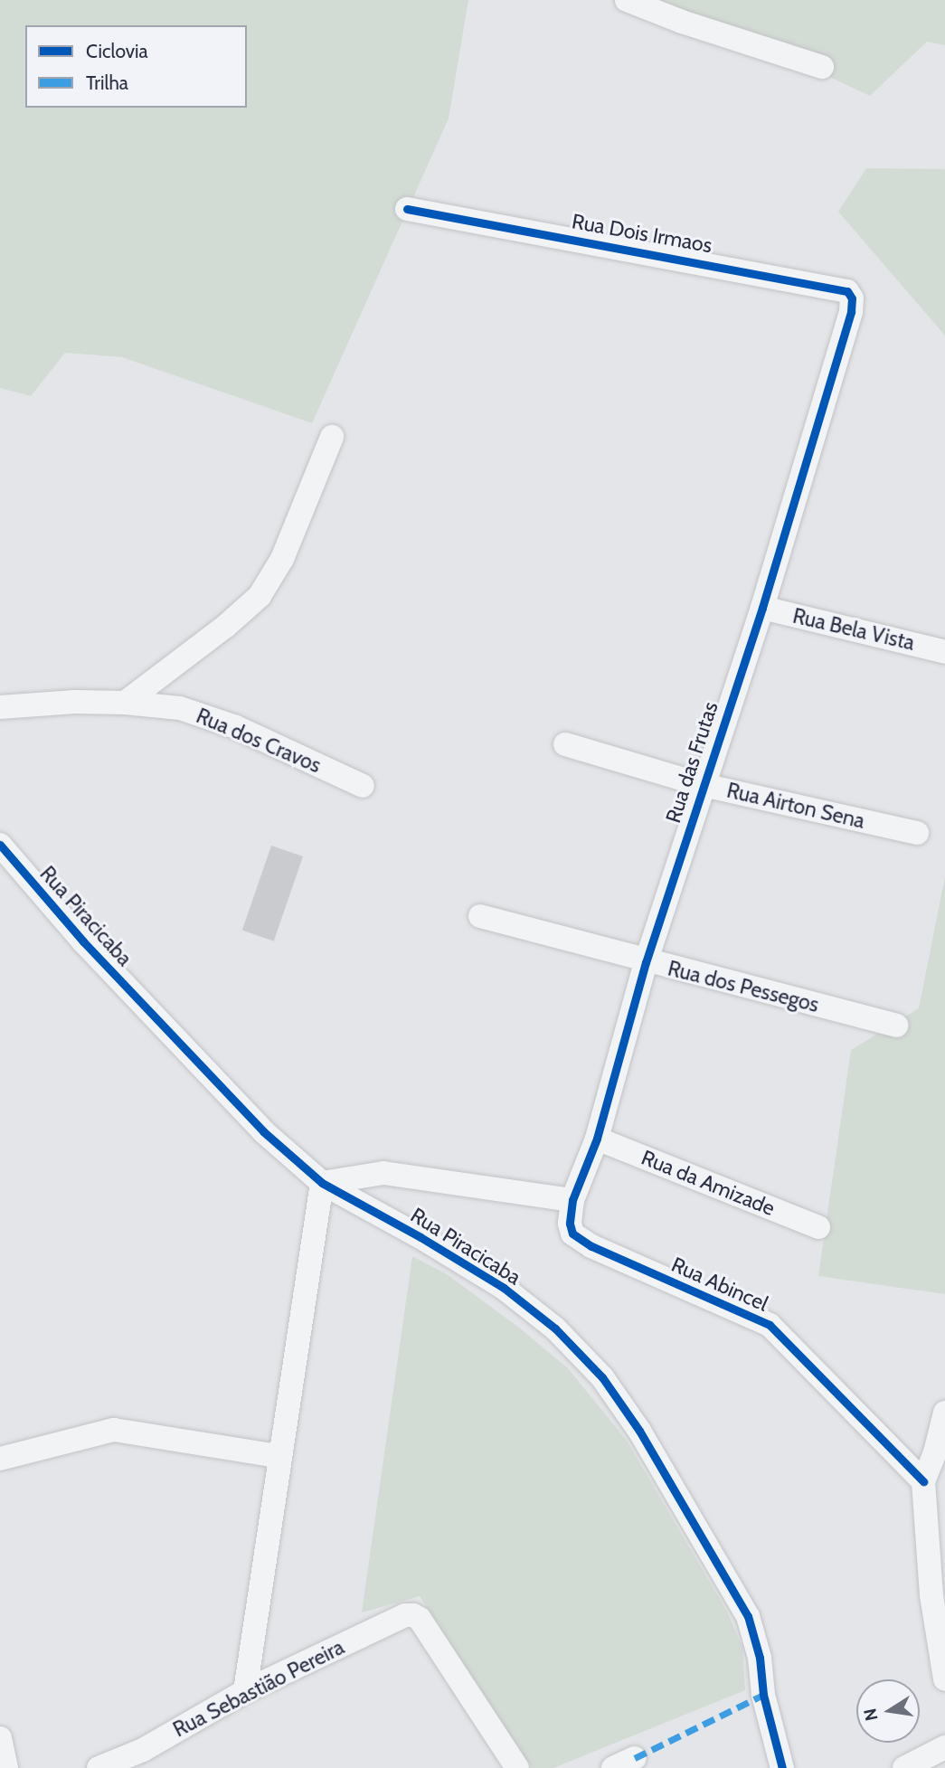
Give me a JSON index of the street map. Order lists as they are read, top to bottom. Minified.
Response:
{"streets":{"street":["Rua Dois Irmaos","Rua Bela Vista","Rua dos Cravos","Rua das Frutas","Rua Airton Sena","Rua Piracicaba","Rua dos Pessegos","Rua da Amizade","Rua Abincel","Rua Sebastião Pereira"]},"crossings":[["Rua Dois Irmaos","Rua das Frutas"],["Rua Bela Vista","Rua das Frutas"],["Rua das Frutas","Rua Airton Sena"],["Rua das Frutas","Rua dos Pessegos"],["Rua das Frutas","Rua da Amizade"],["Rua das Frutas","Rua Abincel"]],"legend":["Ciclovia","Trilha"],"north":"left"}
